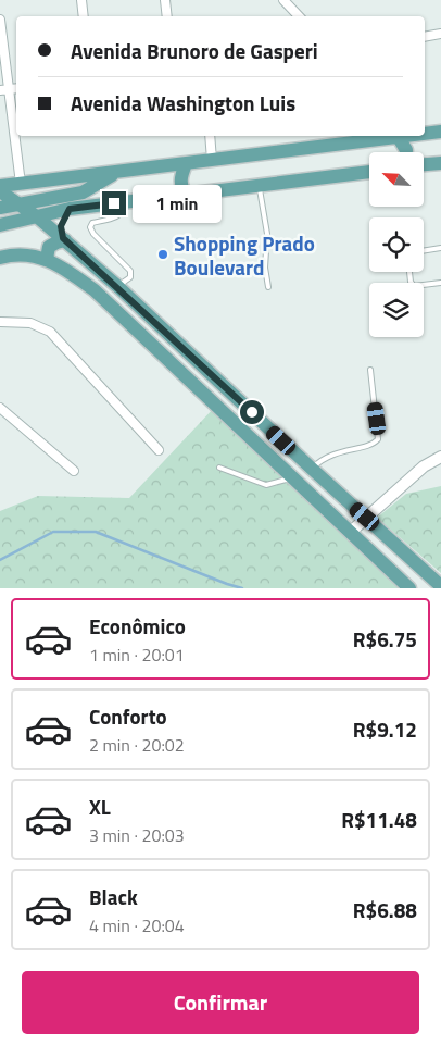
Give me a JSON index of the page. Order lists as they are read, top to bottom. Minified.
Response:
{"places":["Shopping Prado Boulevard"],"north":"top left","page":{"banner":["Avenida Brunoro de Gasperi","Avenida Washington Luis"],"bubble":"1 min","list":[{"name":"Econômico","note":"1 min · 20:01","value":"R$6.75"},{"name":"Conforto","note":"2 min · 20:02","value":"R$9.12"},{"name":"XL","note":"3 min · 20:03","value":"R$11.48"},{"name":"Black","note":"4 min · 20:04","value":"R$6.88"}],"buttons":"Confirmar"}}
